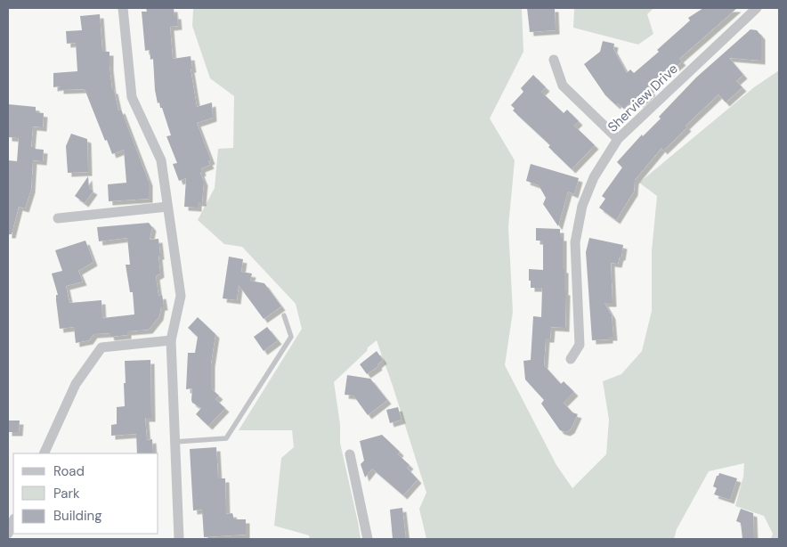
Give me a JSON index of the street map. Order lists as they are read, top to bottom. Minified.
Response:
{"streets":{"street":["Sherview Drive"]},"legend":["Road","Park","Building"]}
